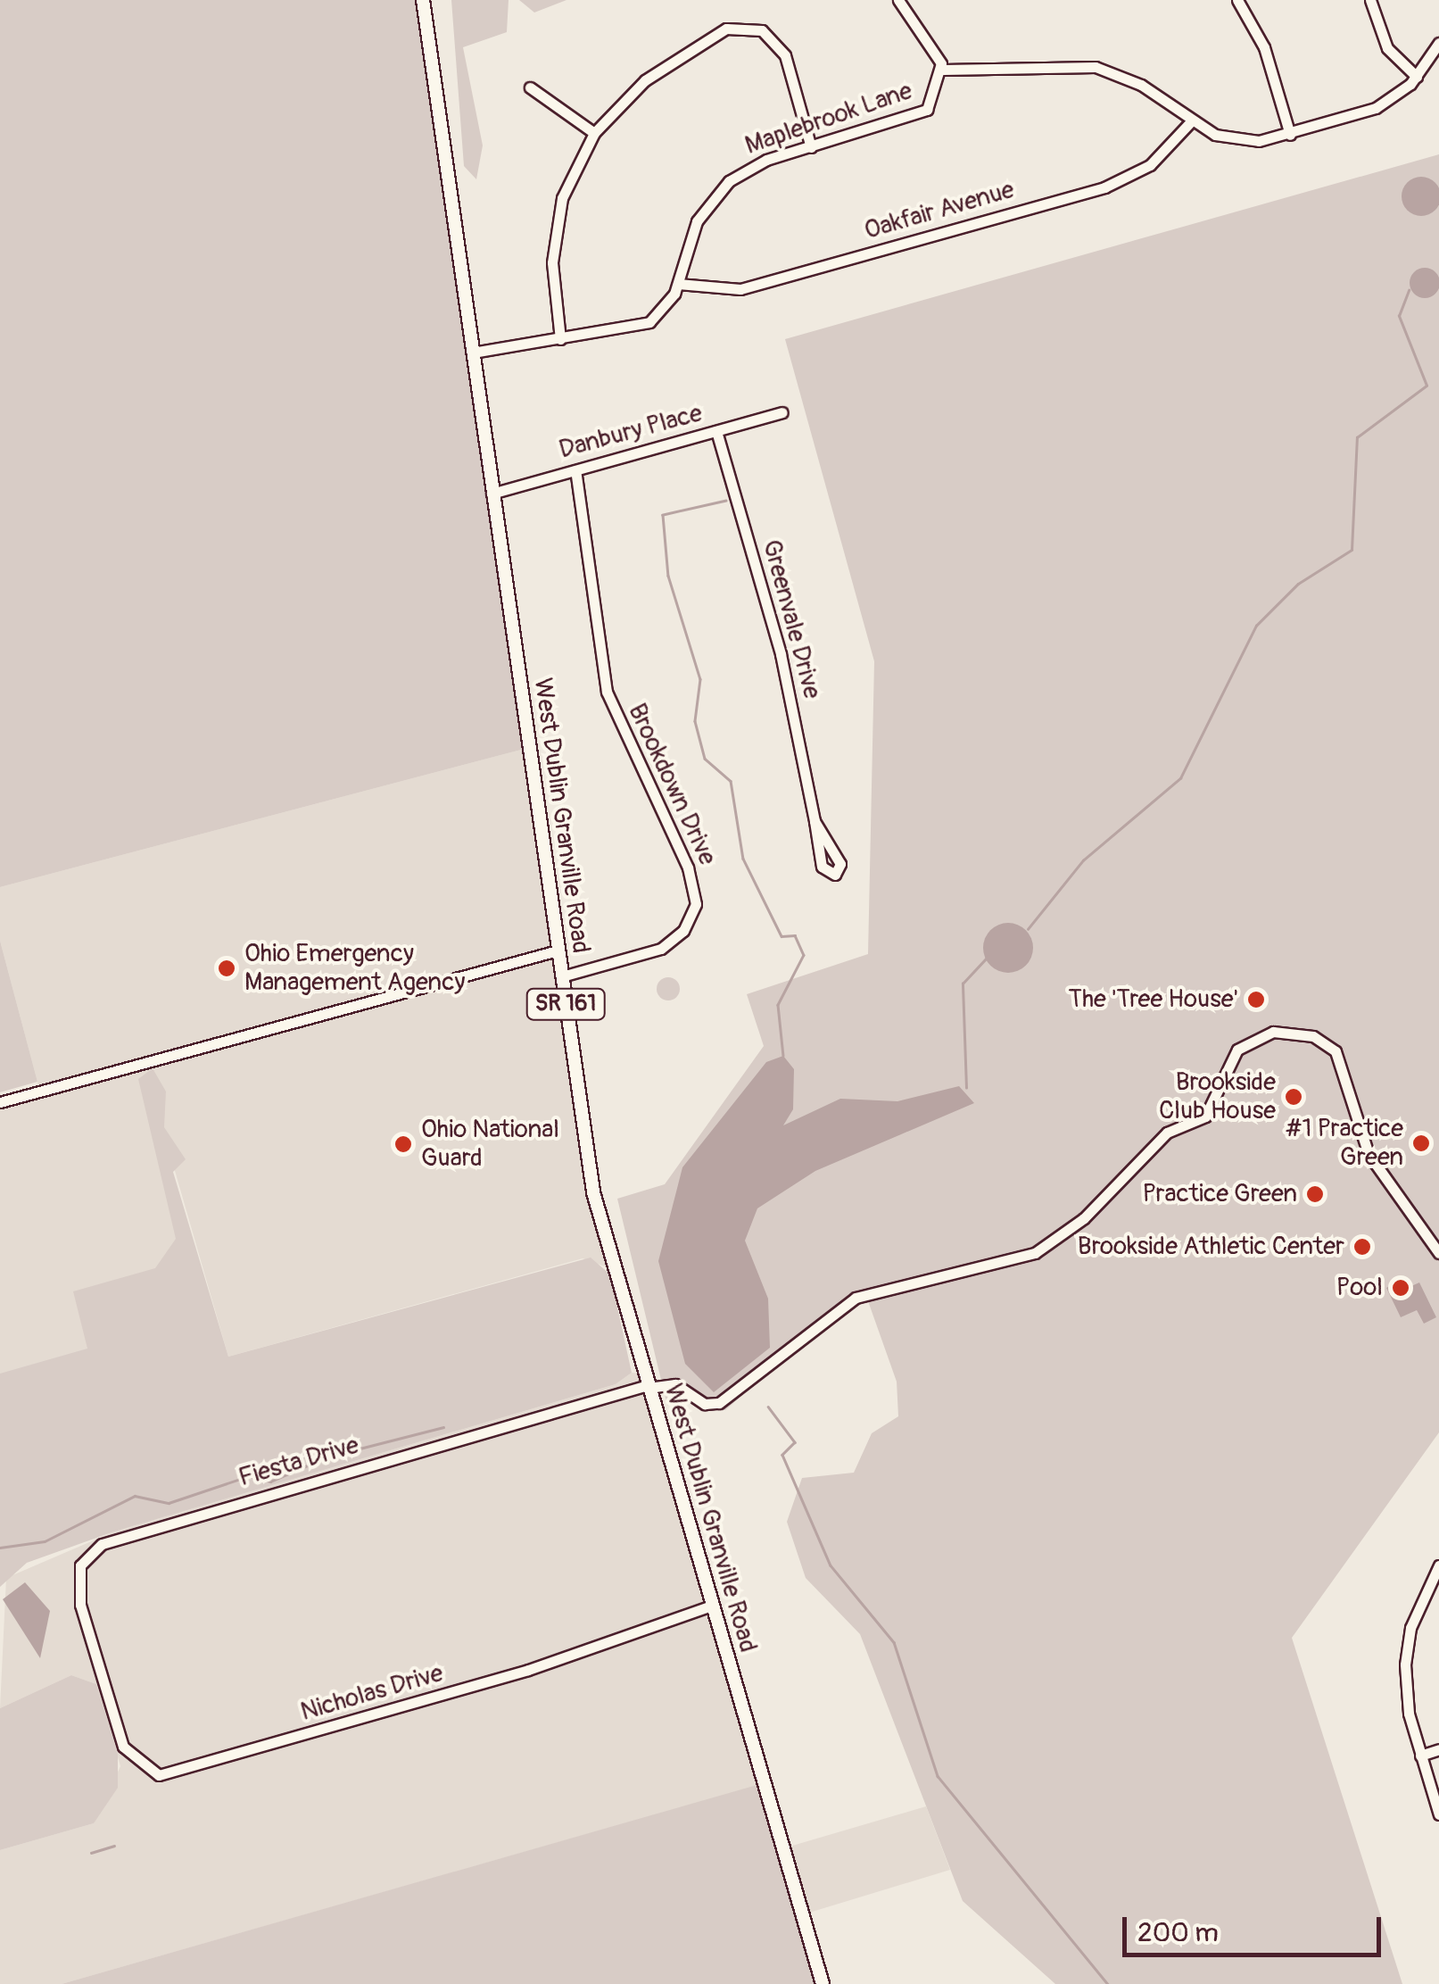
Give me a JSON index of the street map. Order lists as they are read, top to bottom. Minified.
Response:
{"streets":{"main road":["West Dublin Granville Road","SR 161"],"street":["Maplebrook Lane","Oakfair Avenue","Danbury Place","Greenvale Drive","Brookdown Drive","Fiesta Drive","Nicholas Drive"]},"crossings":[["Maplebrook Lane","Oakfair Avenue"],["Maplebrook Lane","West Dublin Granville Road"],["Danbury Place","Greenvale Drive"],["Danbury Place","Brookdown Drive"],["Danbury Place","West Dublin Granville Road"],["Brookdown Drive","West Dublin Granville Road"],["West Dublin Granville Road","Fiesta Drive"],["West Dublin Granville Road","Nicholas Drive"],["Fiesta Drive","Nicholas Drive"]],"places":["Ohio Emergency Management Agency","The 'Tree House'","Brookside Club House","#1 Practice Green","Ohio National Guard","Practice Green","Brookside Athletic Center","Pool"],"scale_bar":"200 m"}
